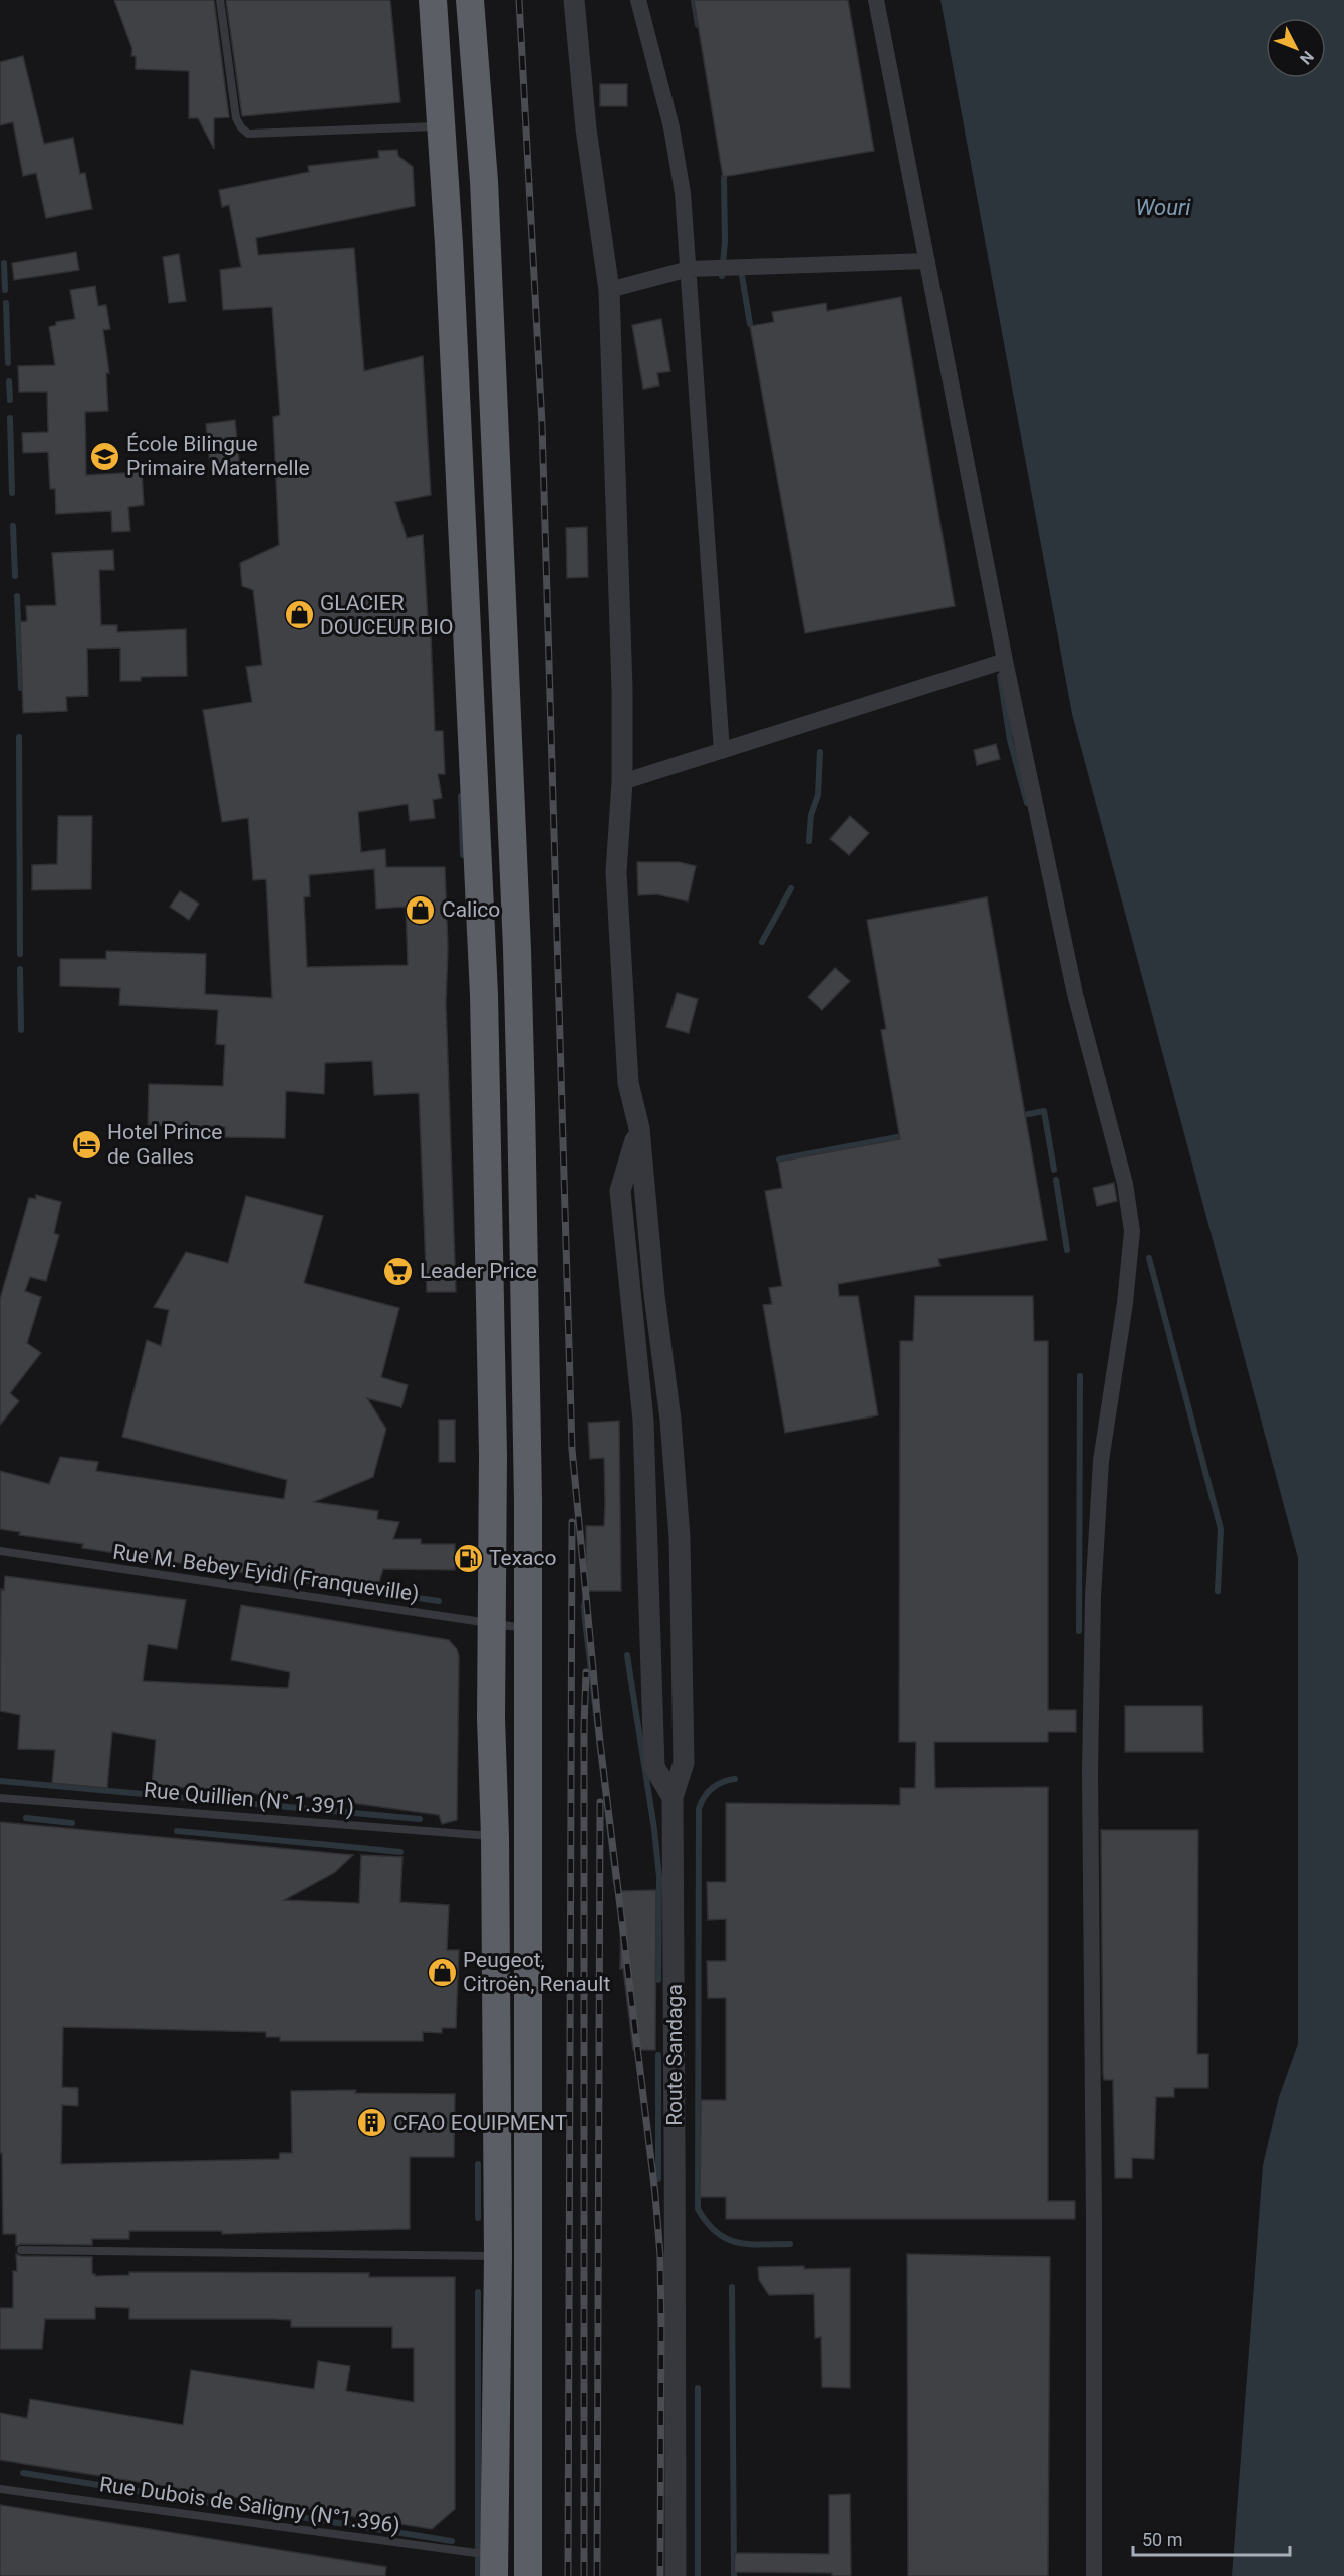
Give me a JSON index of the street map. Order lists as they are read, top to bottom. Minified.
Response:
{"streets":{"street":["Route Sandaga"],"lane":["Rue M. Bebey Eyidi (Franqueville)","Rue Quillien (N° 1.391)","Rue Dubois de Saligny (N°1.396)"]},"water":["Wouri"],"places":{"school or university":["École Bilingue Primaire Maternelle"],"shop":["GLACIER DOUCEUR BIO","Calico","Peugeot, Citroën, Renault"],"hotel":["Hotel Prince de Galles"],"supermarket":["Leader Price"],"fuel station":["Texaco"],"building":["CFAO EQUIPMENT"]},"scale_bar":"50 m","north":"bottom right"}
